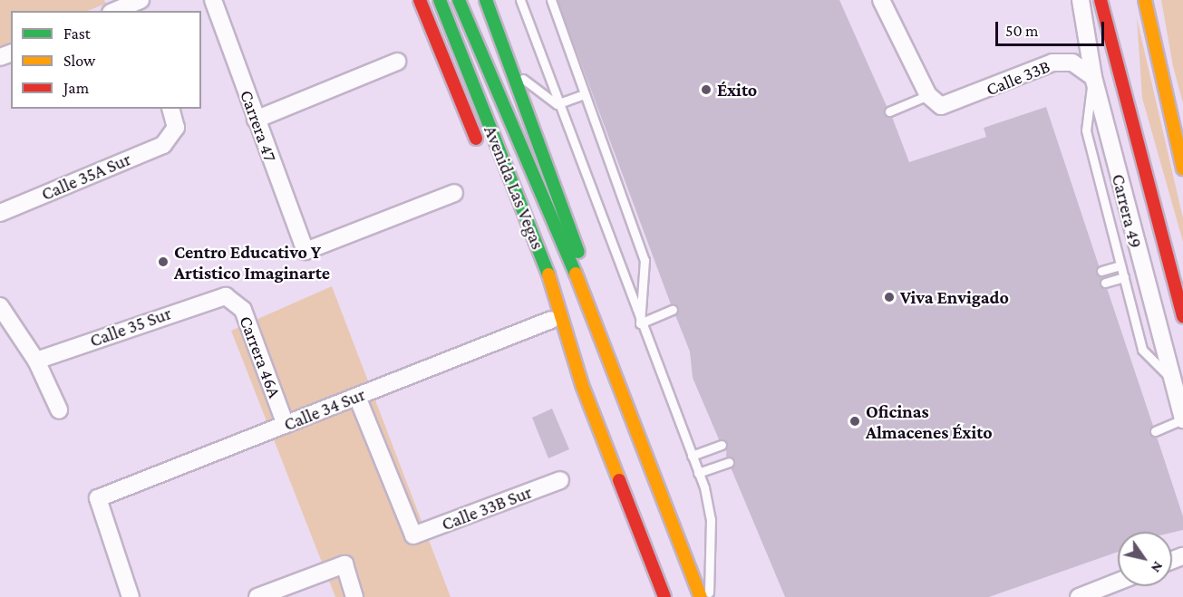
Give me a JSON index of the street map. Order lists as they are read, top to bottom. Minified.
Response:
{"streets":{"main road":["Avenida Las Vegas"],"street":["Calle 33B","Carrera 47","Calle 35A Sur","Carrera 49","Calle 35 Sur","Carrera 46A","Calle 34 Sur","Calle 33B Sur"]},"crossings":[["Calle 33B","Carrera 49"],["Avenida Las Vegas","Calle 34 Sur"],["Calle 35 Sur","Carrera 46A"],["Carrera 46A","Calle 34 Sur"],["Calle 34 Sur","Calle 33B Sur"]],"places":["Éxito","Centro Educativo Y Artistico Imaginarte","Viva Envigado","Oficinas Almacenes Éxito"],"legend":["Fast","Slow","Jam"],"scale_bar":"50 m","north":"bottom right"}
